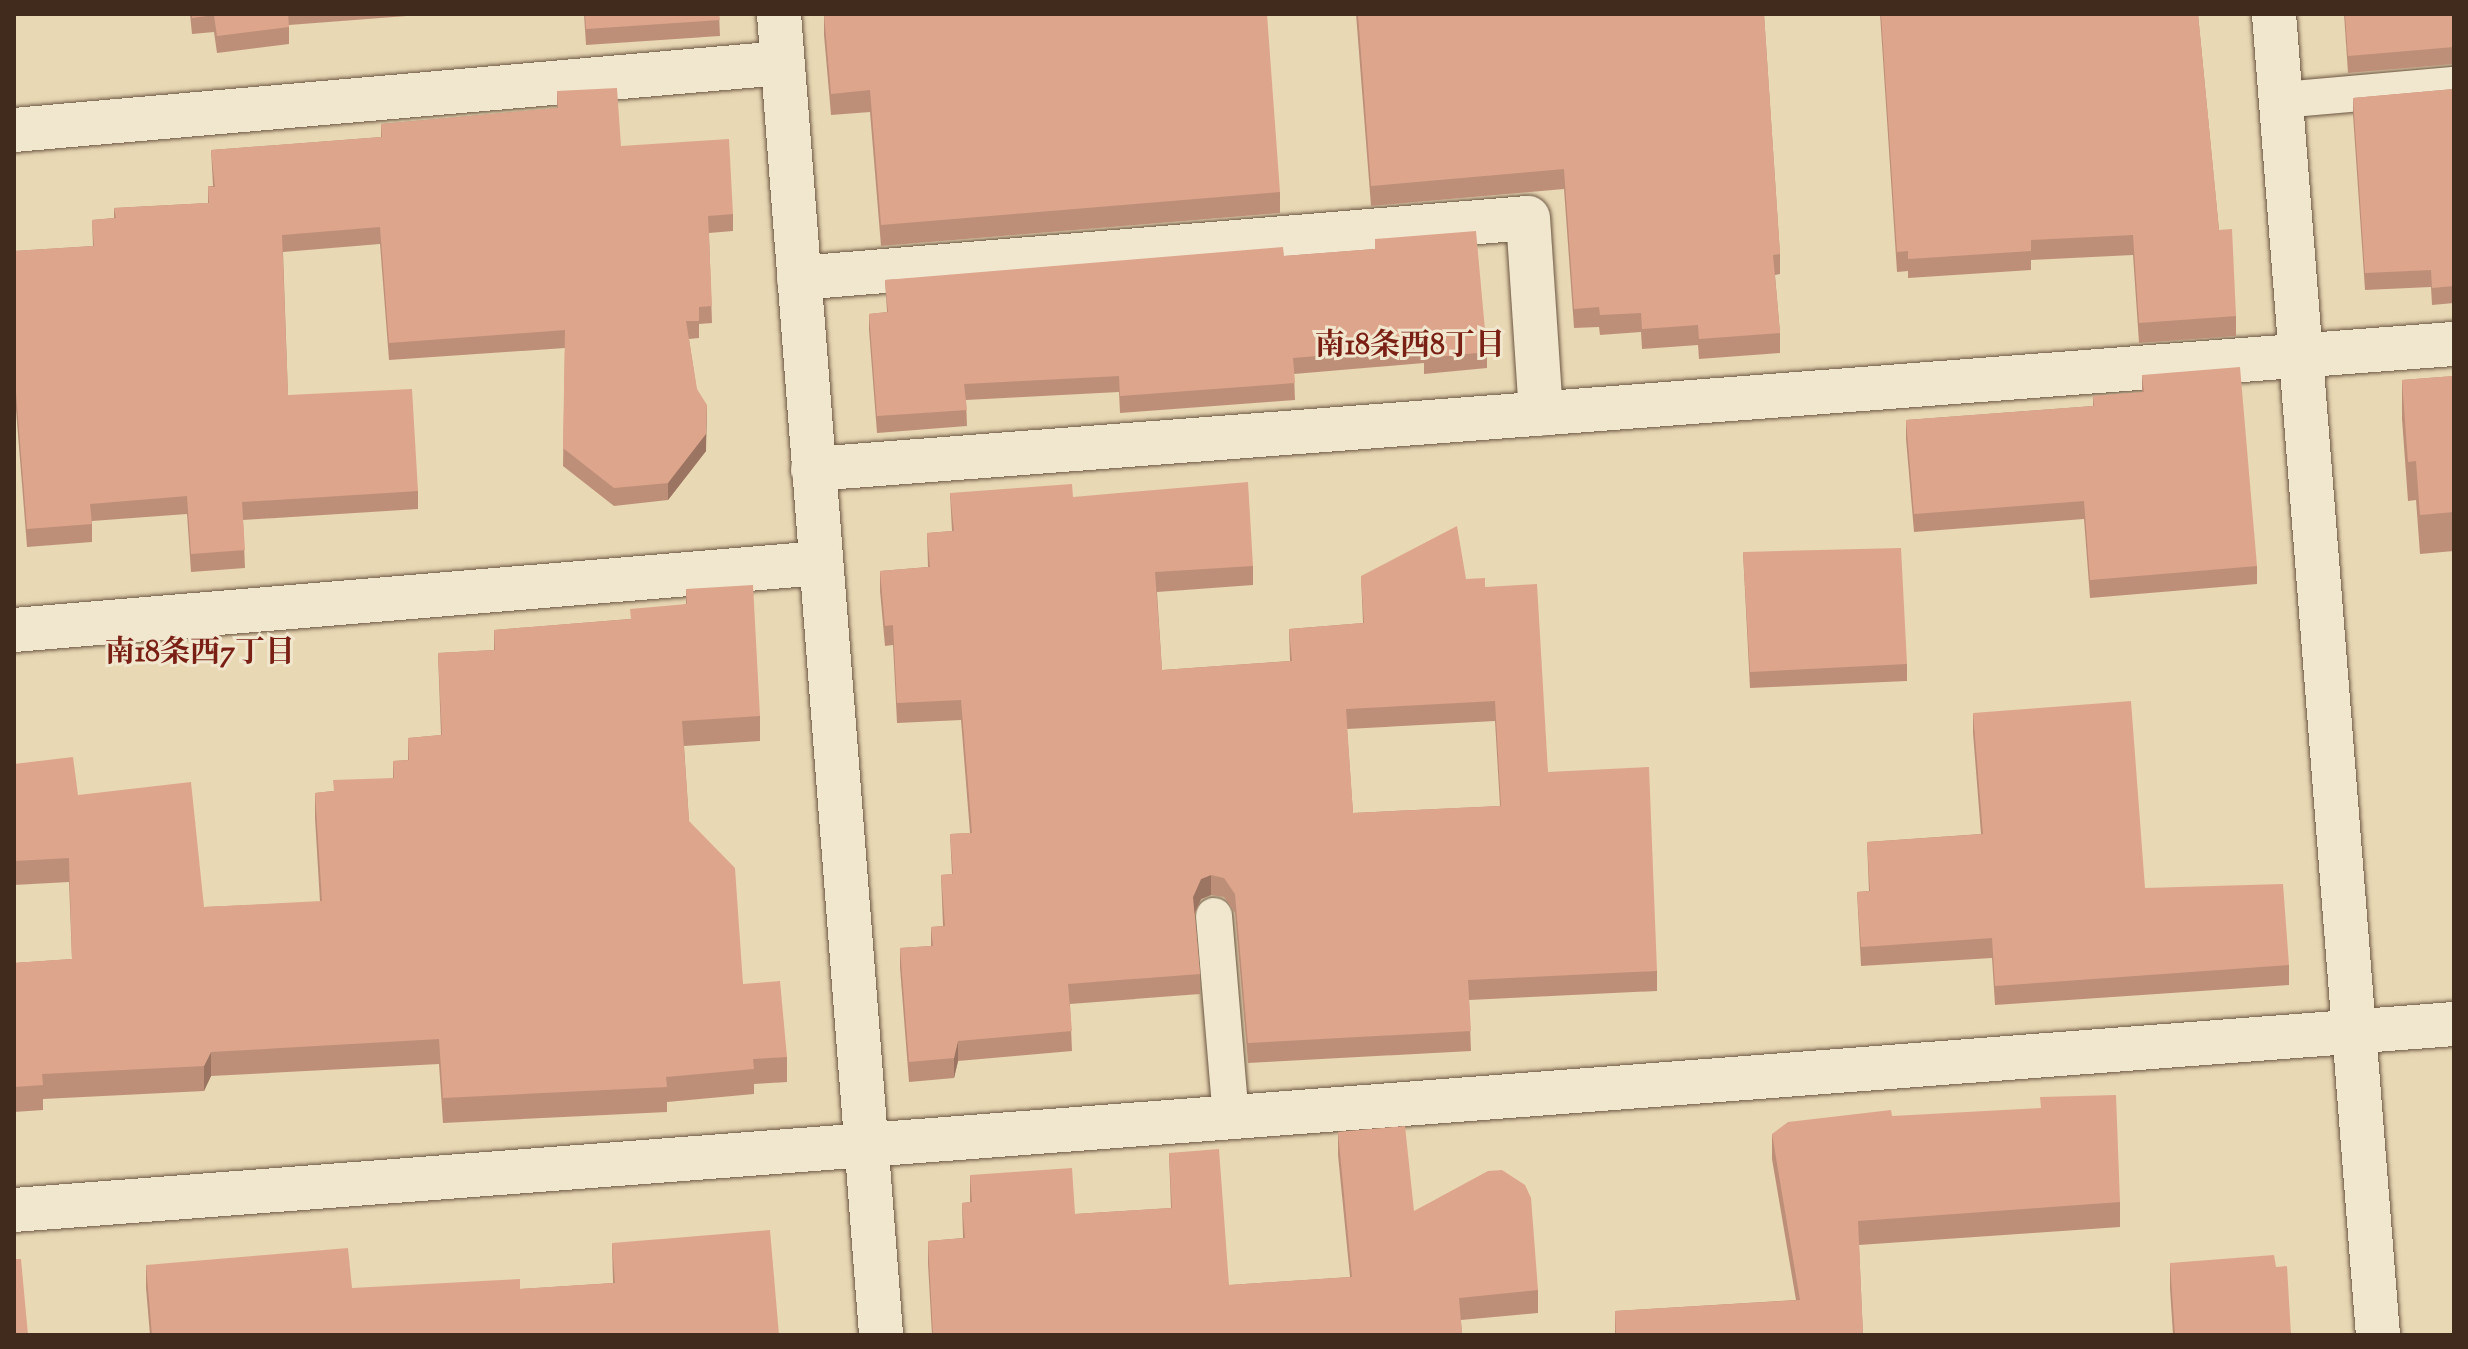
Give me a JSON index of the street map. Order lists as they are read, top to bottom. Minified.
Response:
{"districts":["南18条西8丁目","南18条西7丁目"]}
